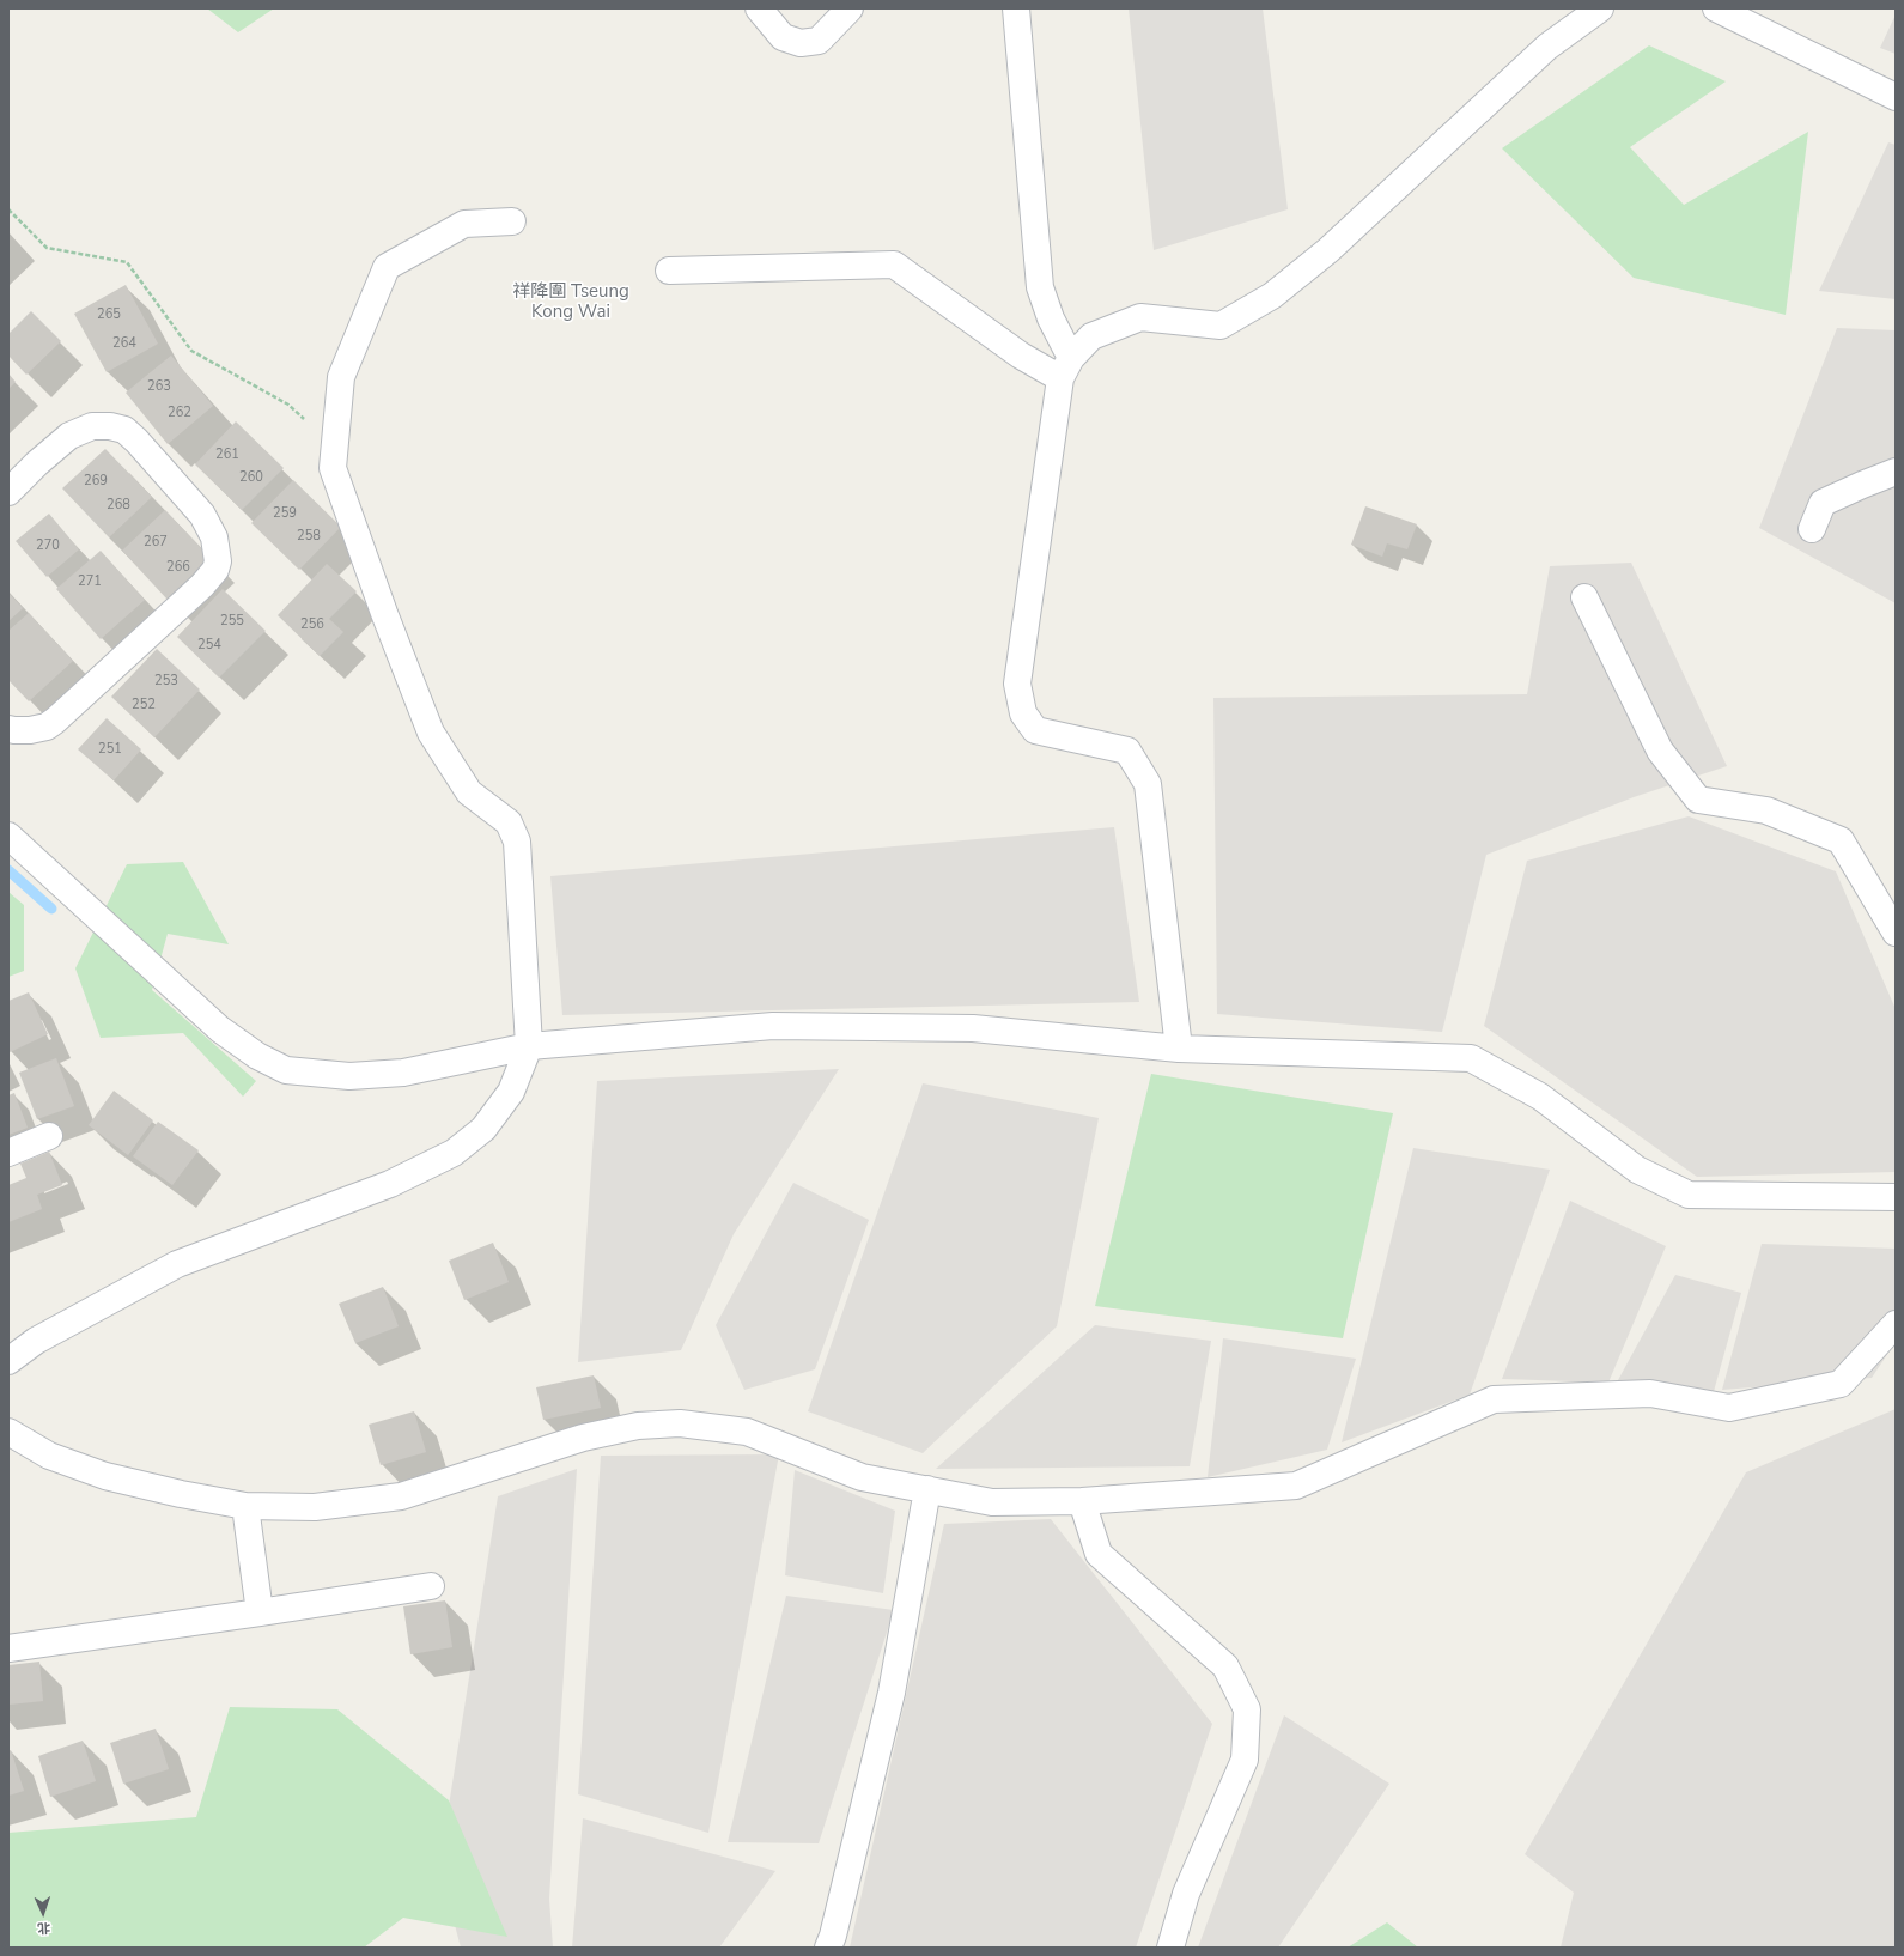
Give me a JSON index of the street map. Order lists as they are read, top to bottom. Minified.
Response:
{"districts":["祥降圍 Tseung Kong Wai"],"house_numbers":["265","264","263","262","261","260","269","268","259","258","267","270","266","271","255","256","254","253","252","251"],"north":"bottom"}
